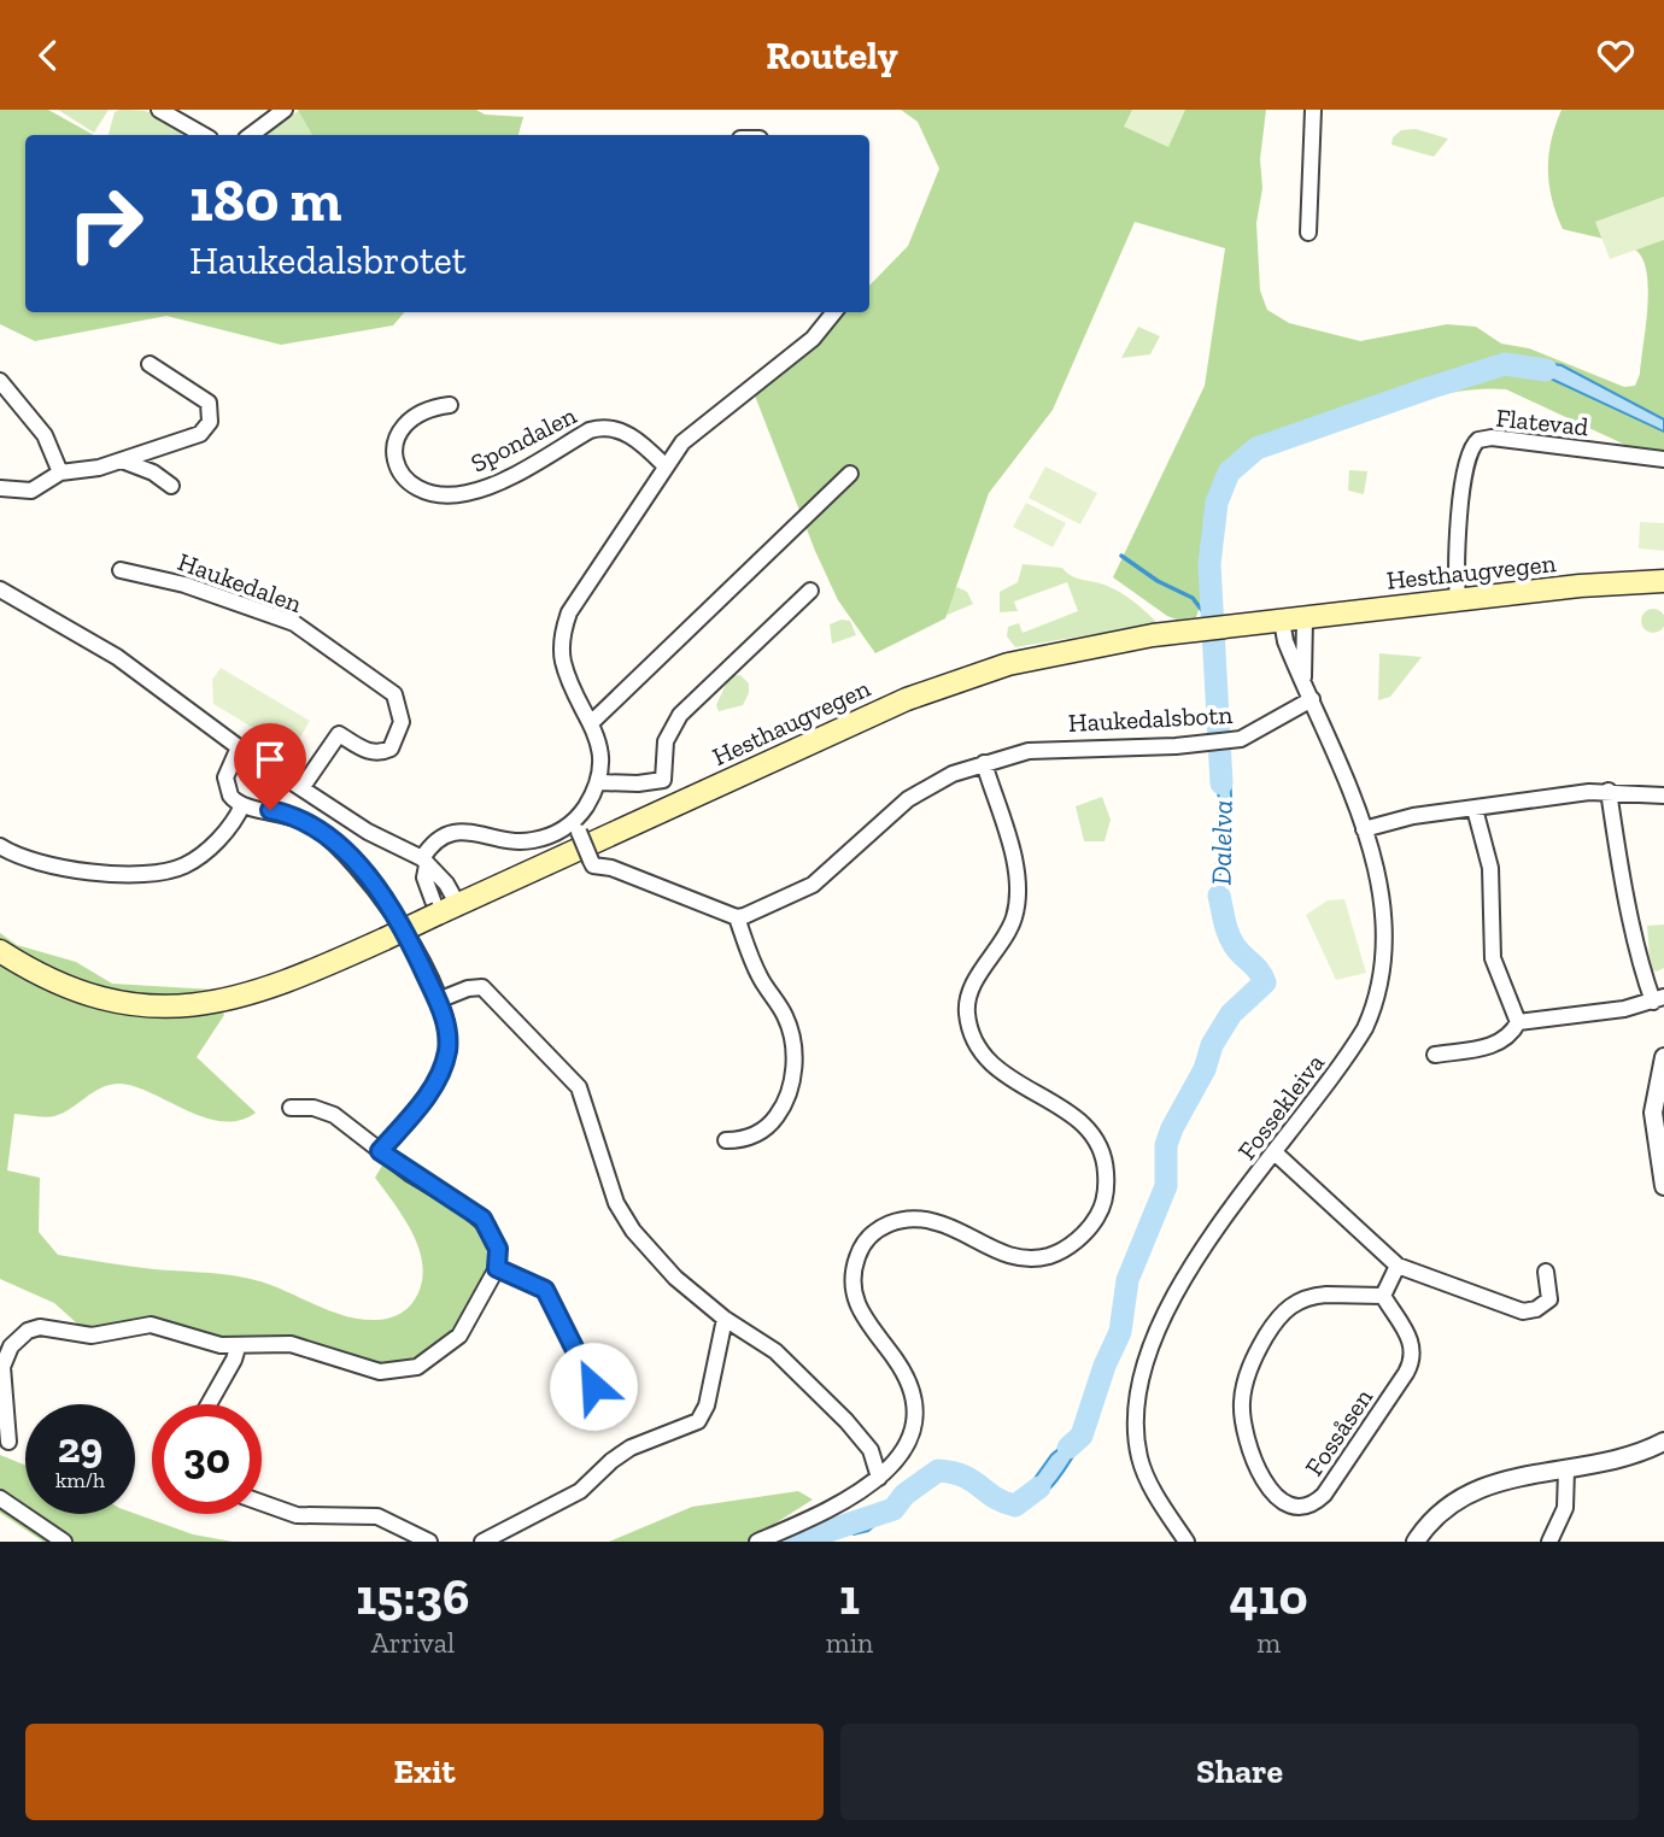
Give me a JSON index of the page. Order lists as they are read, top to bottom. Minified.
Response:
{"streets":{"main road":["Hesthaugvegen"],"street":["Flatevad","Spondalen","Haukedalen","Haukedalsbotn","Fossekleiva","Fossåsen"]},"crossings":[["Flatevad","Hesthaugvegen"],["Hesthaugvegen","Fossekleiva"],["Haukedalsbotn","Fossekleiva"]],"water":["Dalelva"],"page":{"header":"Routely","turn":["180 m","Haukedalsbrotet"],"speed":"29 km/h","limit":"30","eta":["15:36","Arrival","1","min","410","m"],"buttons":["Exit","Share"]}}
